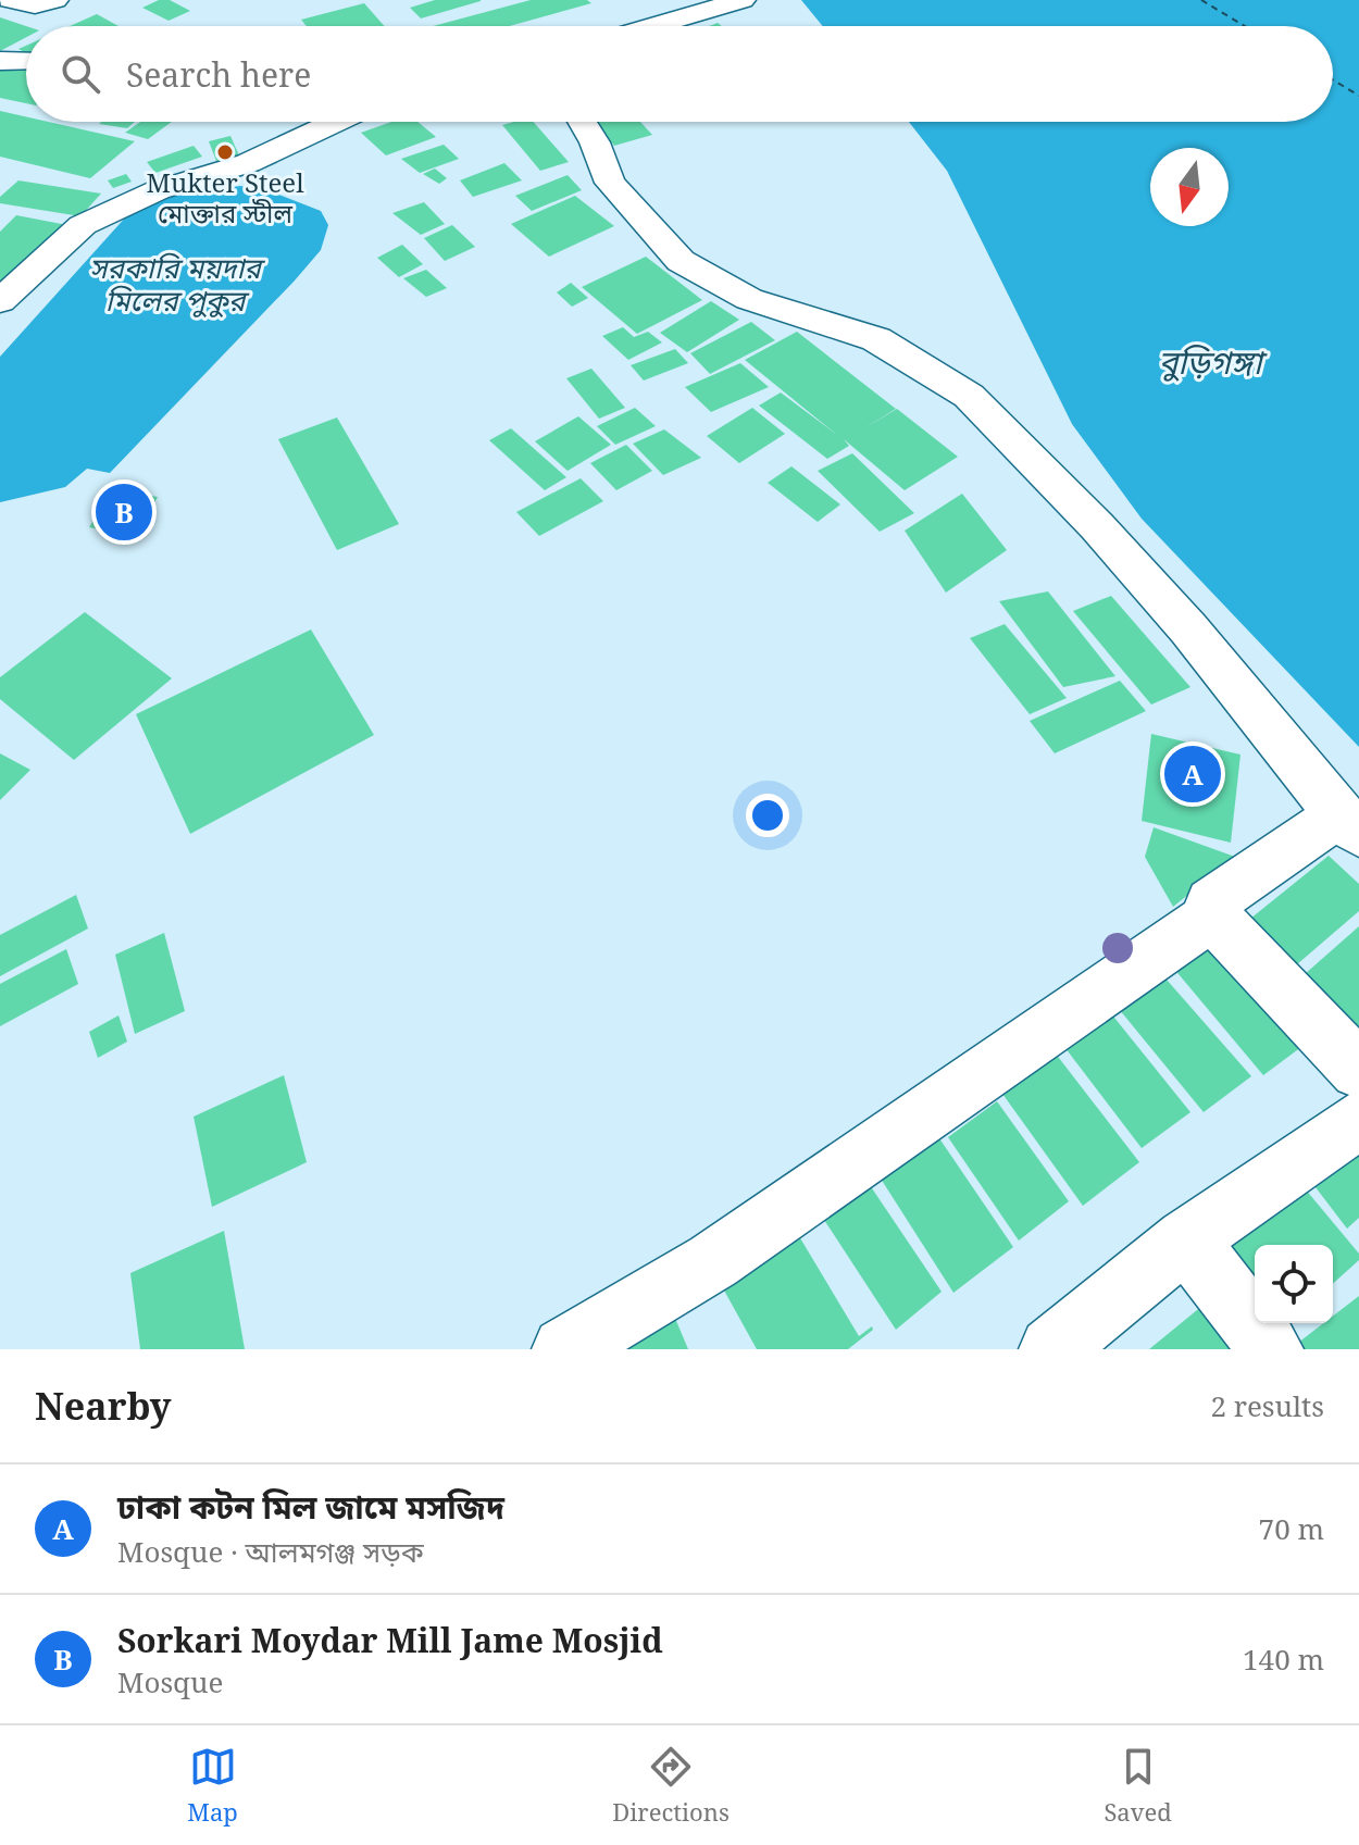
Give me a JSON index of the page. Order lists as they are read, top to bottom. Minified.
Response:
{"water":["সরকারি ময়দার মিলের পুকুর","বুড়িগঙ্গা"],"places":["Mukter Steel মোক্তার স্টীল"],"north":"bottom","page":{"search":"Search here","pins":["B","A"],"heading":["Nearby","2 results"],"list":[{"mark":"A","name":"ঢাকা কটন মিল জামে মসজিদ","note":"Mosque · আলমগঞ্জ সড়ক","value":"70 m"},{"mark":"B","name":"Sorkari Moydar Mill Jame Mosjid","note":"Mosque","value":"140 m"}],"nav":["Map","Directions","Saved"]}}
